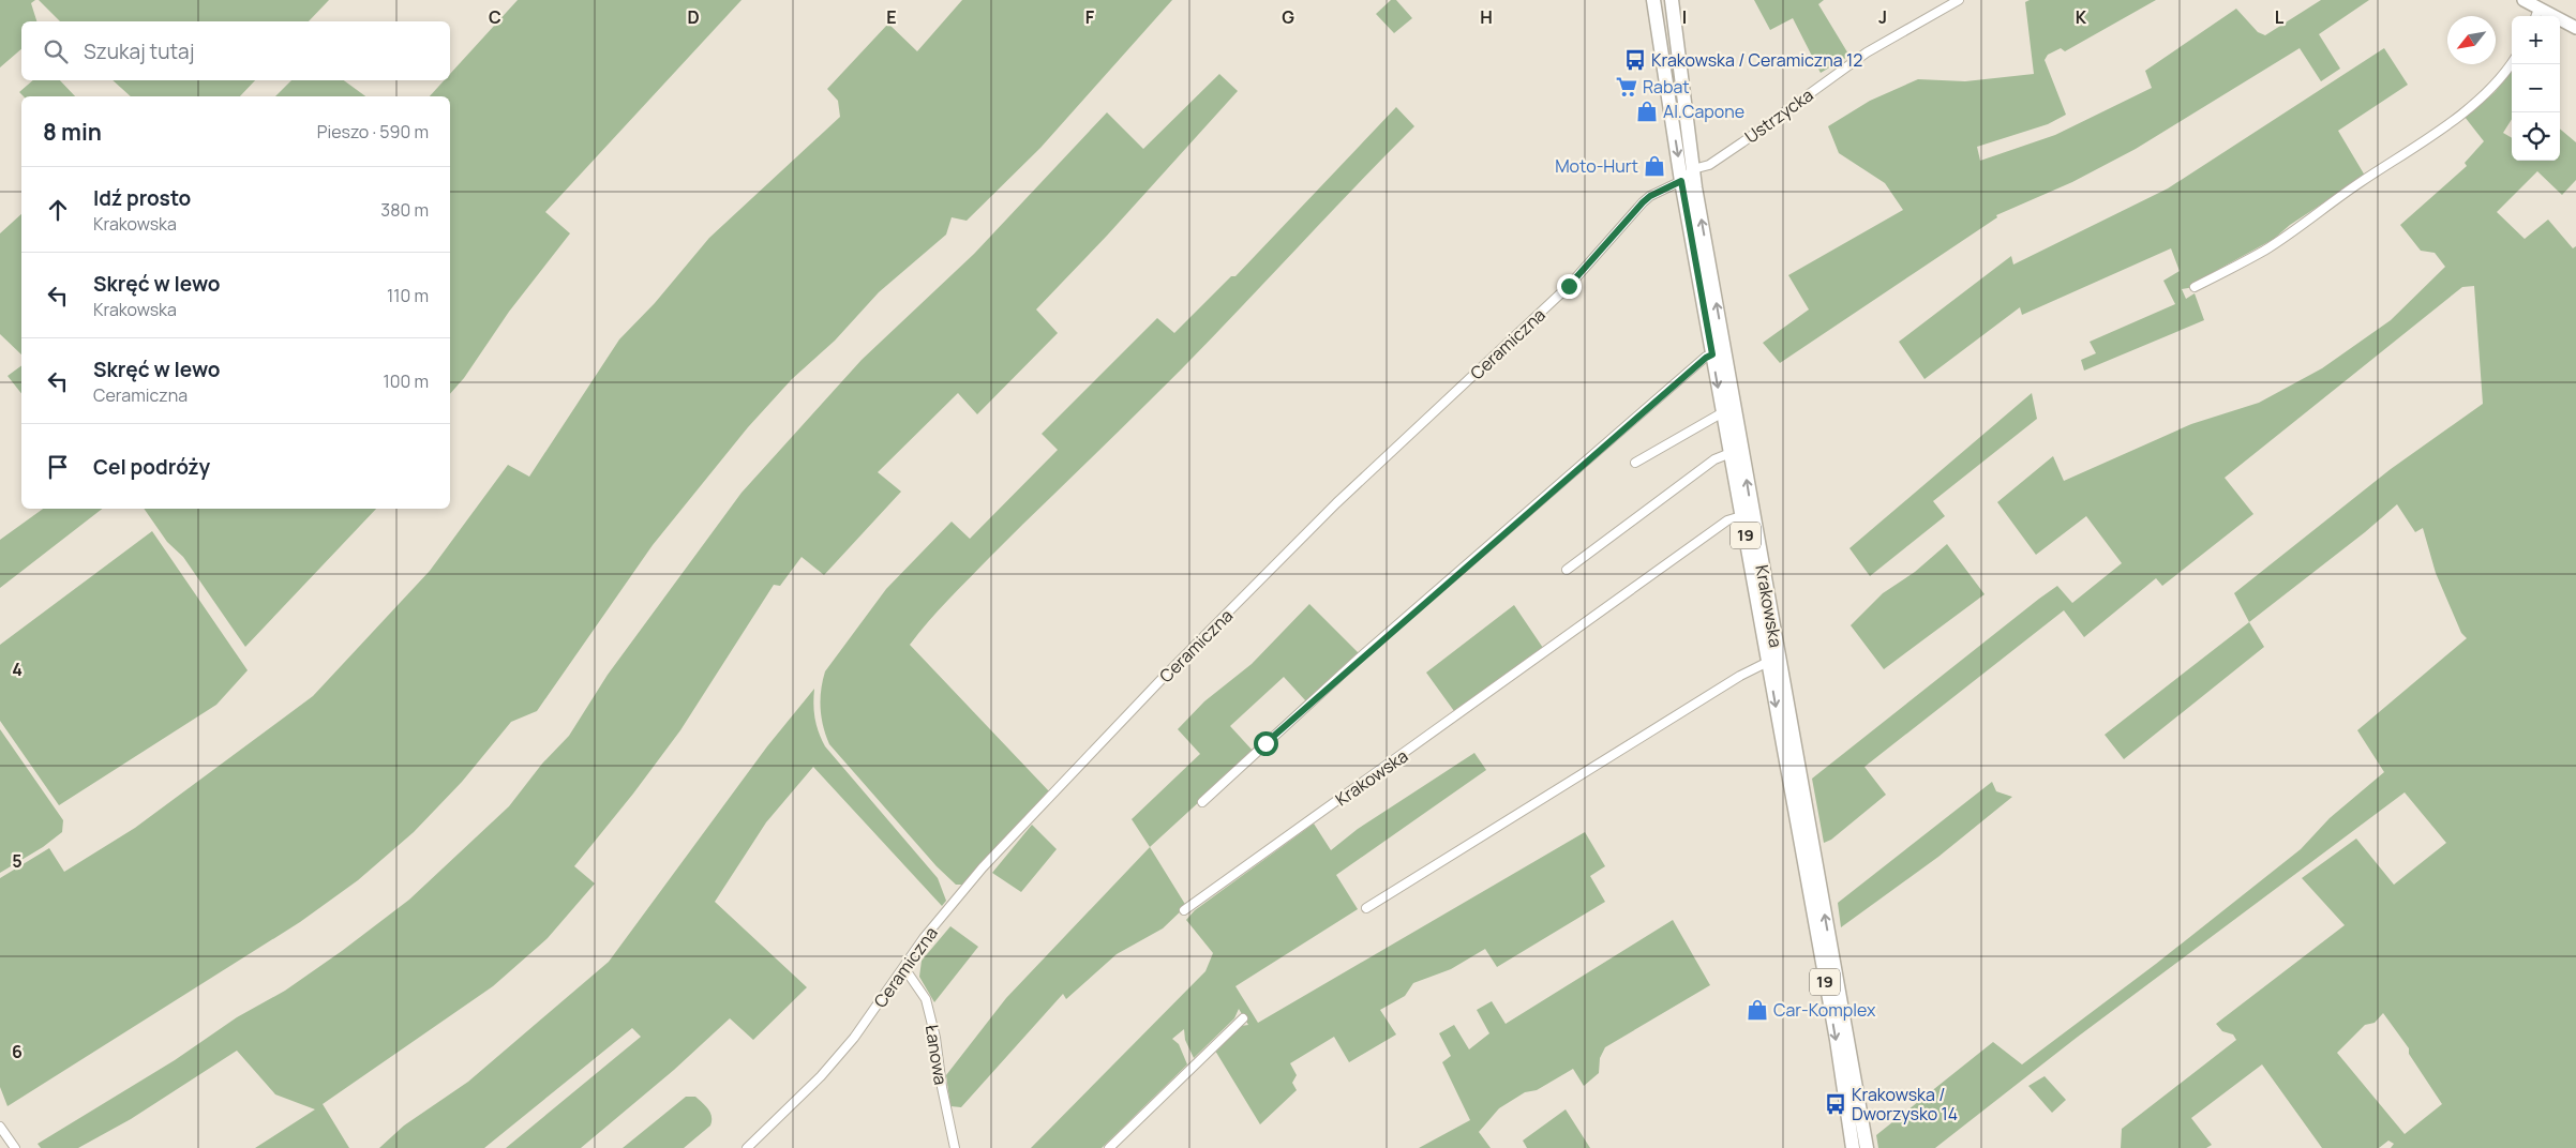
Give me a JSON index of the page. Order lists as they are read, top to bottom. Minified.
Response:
{"streets":{"main road":["19","Krakowska"],"street":["Ustrzycka","Ceramiczna","Łanowa"]},"crossings":[["Ustrzycka","Ceramiczna"],["Ustrzycka","Krakowska"],["Ceramiczna","Krakowska"],["Ceramiczna","Łanowa"]],"places":{"bus stop":["Krakowska / Ceramiczna 12","Krakowska / Dworzysko 14"],"supermarket":["Rabat"],"shop":["Al.Capone","Moto-Hurt","Car-Komplex"]},"north":"bottom left","page":{"map_buttons":["+","−"],"search":"Szukaj tutaj","heading":["8 min","Pieszo · 590 m"],"list":[["Idź prosto","Krakowska","380 m"],["Skręć w lewo","Krakowska","110 m"],["Skręć w lewo","Ceramiczna","100 m"],"Cel podróży"]},"grid":{"columns":["C","D","E","F","G","H","I","J","K","L"],"rows":["4","5","6"]}}
